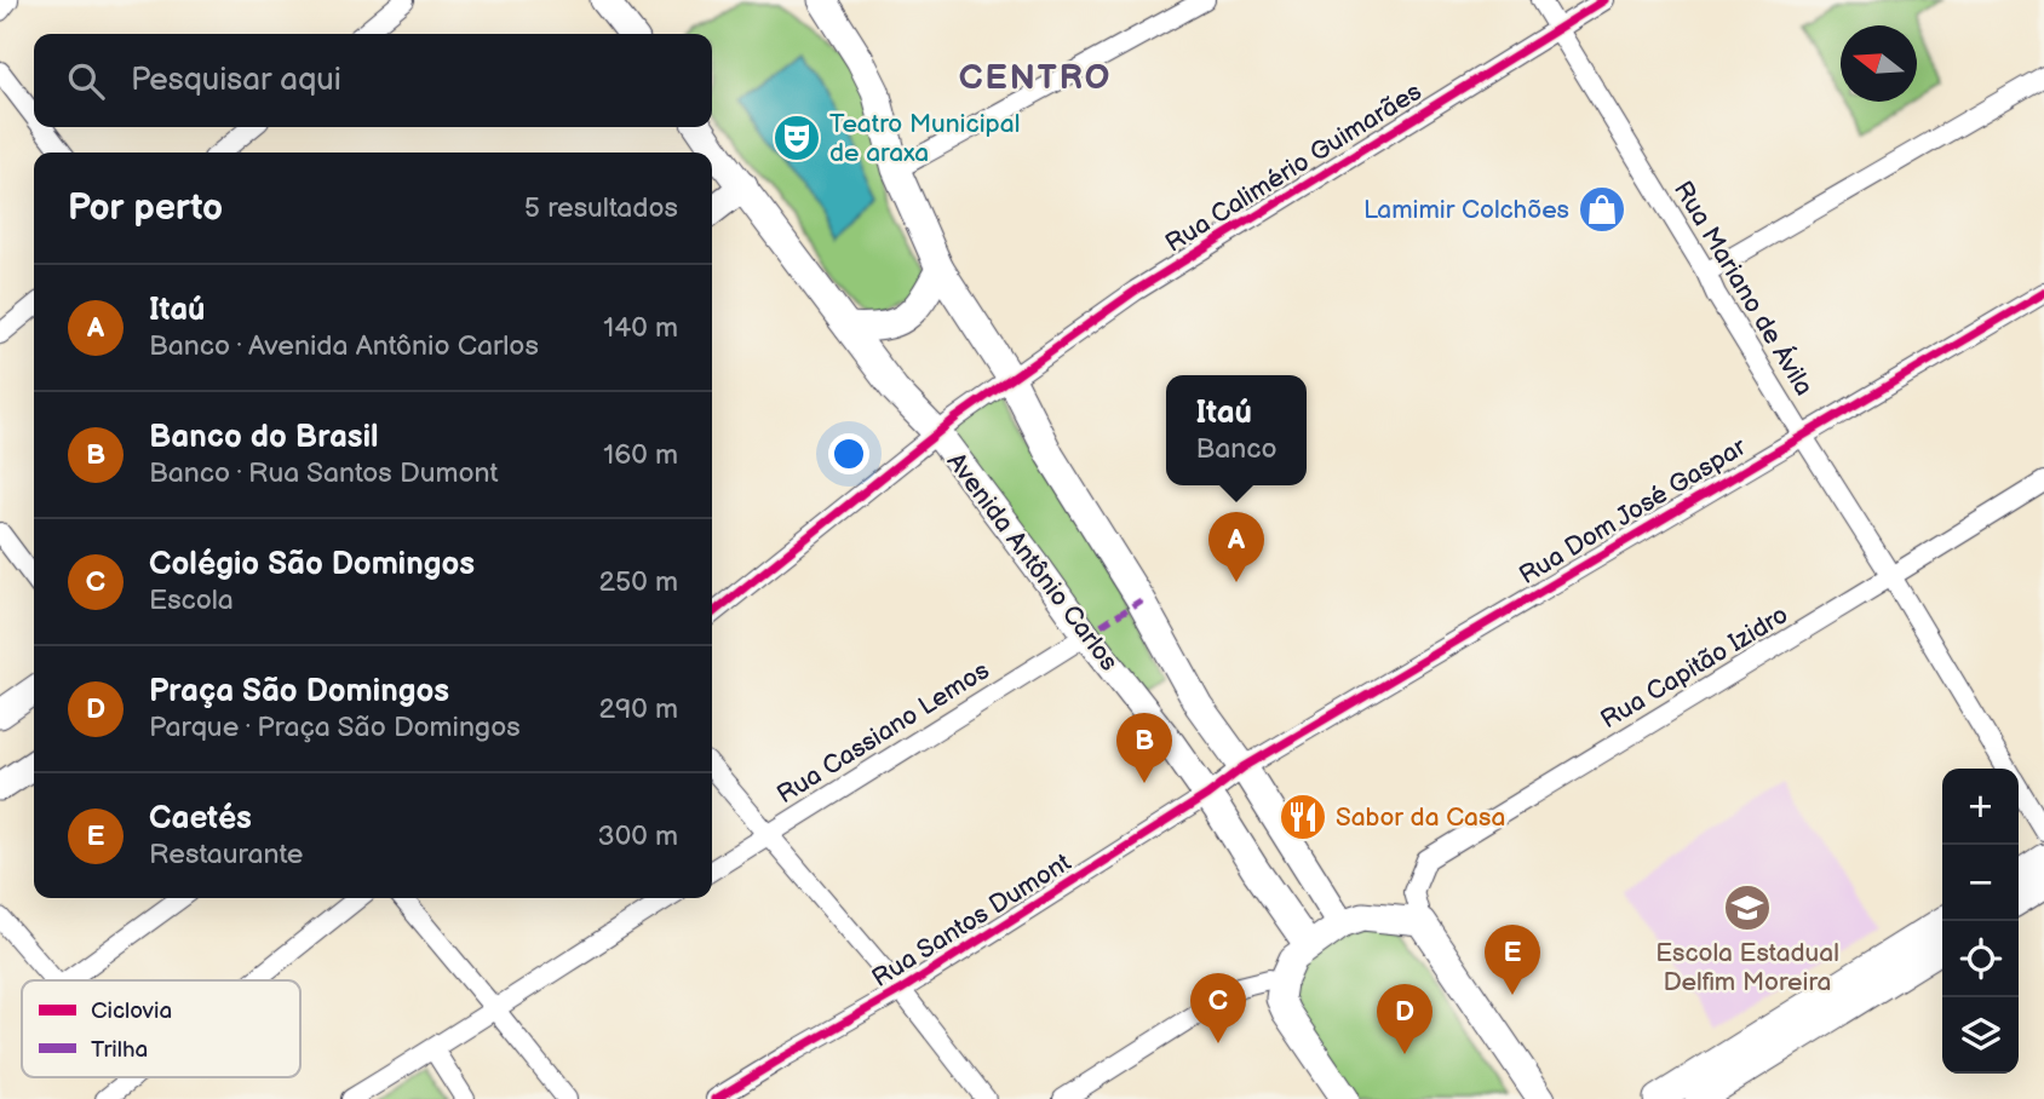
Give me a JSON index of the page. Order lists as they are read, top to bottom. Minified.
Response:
{"streets":{"main road":["Avenida Antônio Carlos"],"street":["Rua Calimério Guimarães","Rua Mariano de Ávila","Rua Dom José Gaspar","Rua Capitão Izidro","Rua Cassiano Lemos","Rua Santos Dumont"]},"crossings":[["Rua Calimério Guimarães","Rua Mariano de Ávila"],["Rua Calimério Guimarães","Avenida Antônio Carlos"],["Rua Mariano de Ávila","Rua Dom José Gaspar"],["Rua Mariano de Ávila","Rua Capitão Izidro"],["Rua Dom José Gaspar","Rua Santos Dumont"],["Avenida Antônio Carlos","Rua Cassiano Lemos"],["Avenida Antônio Carlos","Rua Santos Dumont"]],"districts":["CENTRO"],"places":{"theatre":["Teatro Municipal de araxa"],"shop":["Lamimir Colchões"],"restaurant":["Sabor da Casa"],"school or university":["Escola Estadual Delfim Moreira"]},"legend":["Ciclovia","Trilha"],"north":"left","page":{"search":"Pesquisar aqui","heading":["Por perto","5 resultados"],"list":[{"mark":"A","name":"Itaú","note":"Banco · Avenida Antônio Carlos","value":"140 m"},{"mark":"B","name":"Banco do Brasil","note":"Banco · Rua Santos Dumont","value":"160 m"},{"mark":"C","name":"Colégio São Domingos","note":"Escola","value":"250 m"},{"mark":"D","name":"Praça São Domingos","note":"Parque · Praça São Domingos","value":"290 m"},{"mark":"E","name":"Caetés","note":"Restaurante","value":"300 m"}],"popup":["Itaú","Banco"],"pins":["A","B","E","C","D"],"map_buttons":["+","−"]}}
